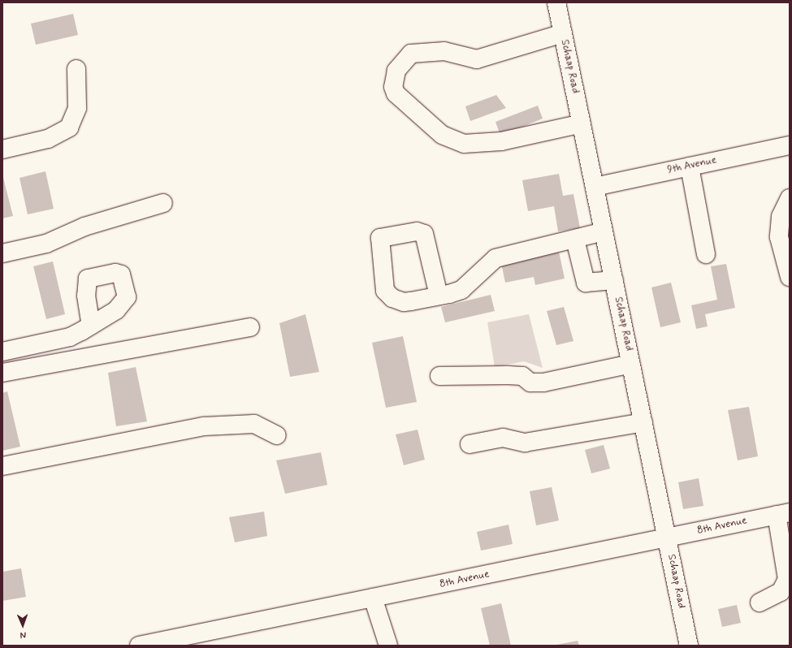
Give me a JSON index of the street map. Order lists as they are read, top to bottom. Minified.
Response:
{"streets":{"street":["Schaap Road","9th Avenue","8th Avenue"]},"crossings":[["Schaap Road","9th Avenue"],["Schaap Road","8th Avenue"]],"north":"bottom"}
